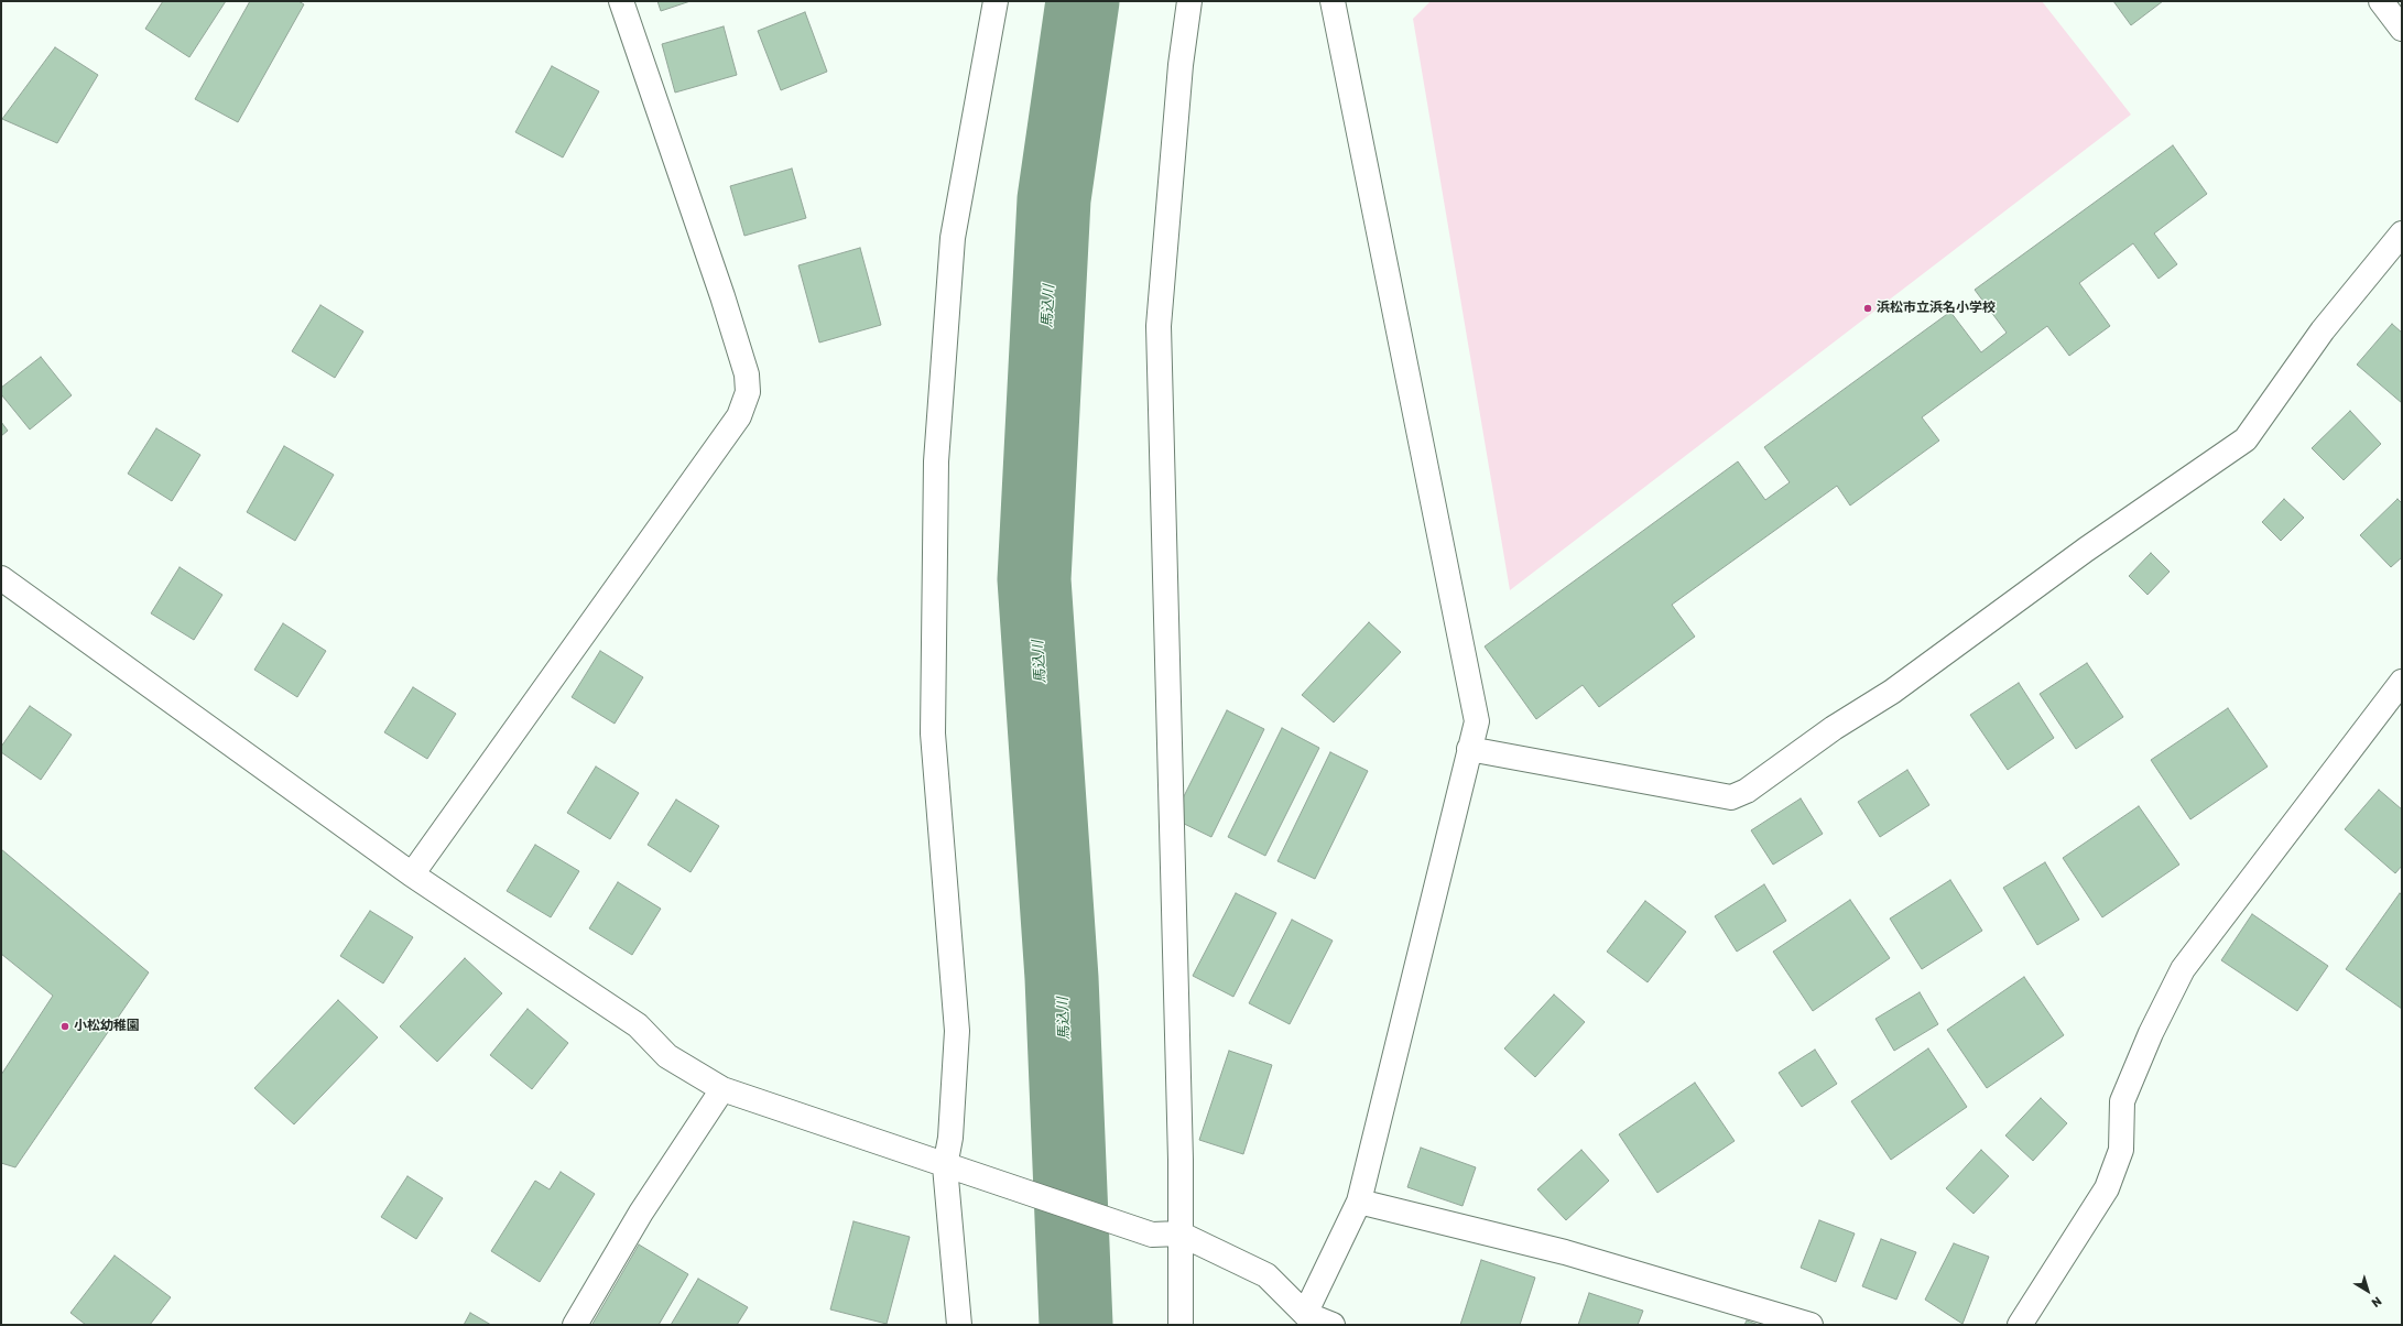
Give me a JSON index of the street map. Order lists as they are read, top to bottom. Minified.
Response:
{"water":["馬込川"],"places":["浜松市立浜名小学校","小松幼稚園"],"north":"bottom right"}
